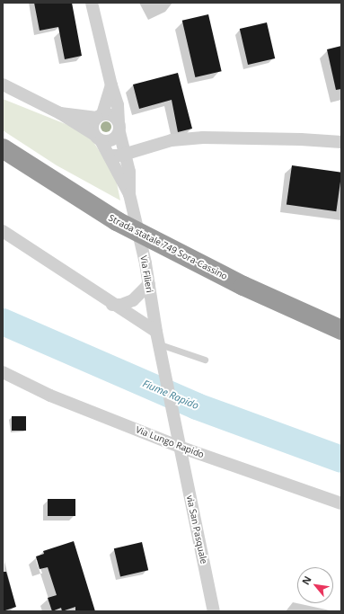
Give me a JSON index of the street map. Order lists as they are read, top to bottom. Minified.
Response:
{"streets":{"highway":["Strada statale 749 Sora-Cassino"],"street":["Via Filieri","Via Lungo Rapido","via San Pasquale"]},"crossings":[["Via Filieri","via San Pasquale"],["Via Lungo Rapido","via San Pasquale"]],"water":["Fiume Rapido"],"north":"top left"}
